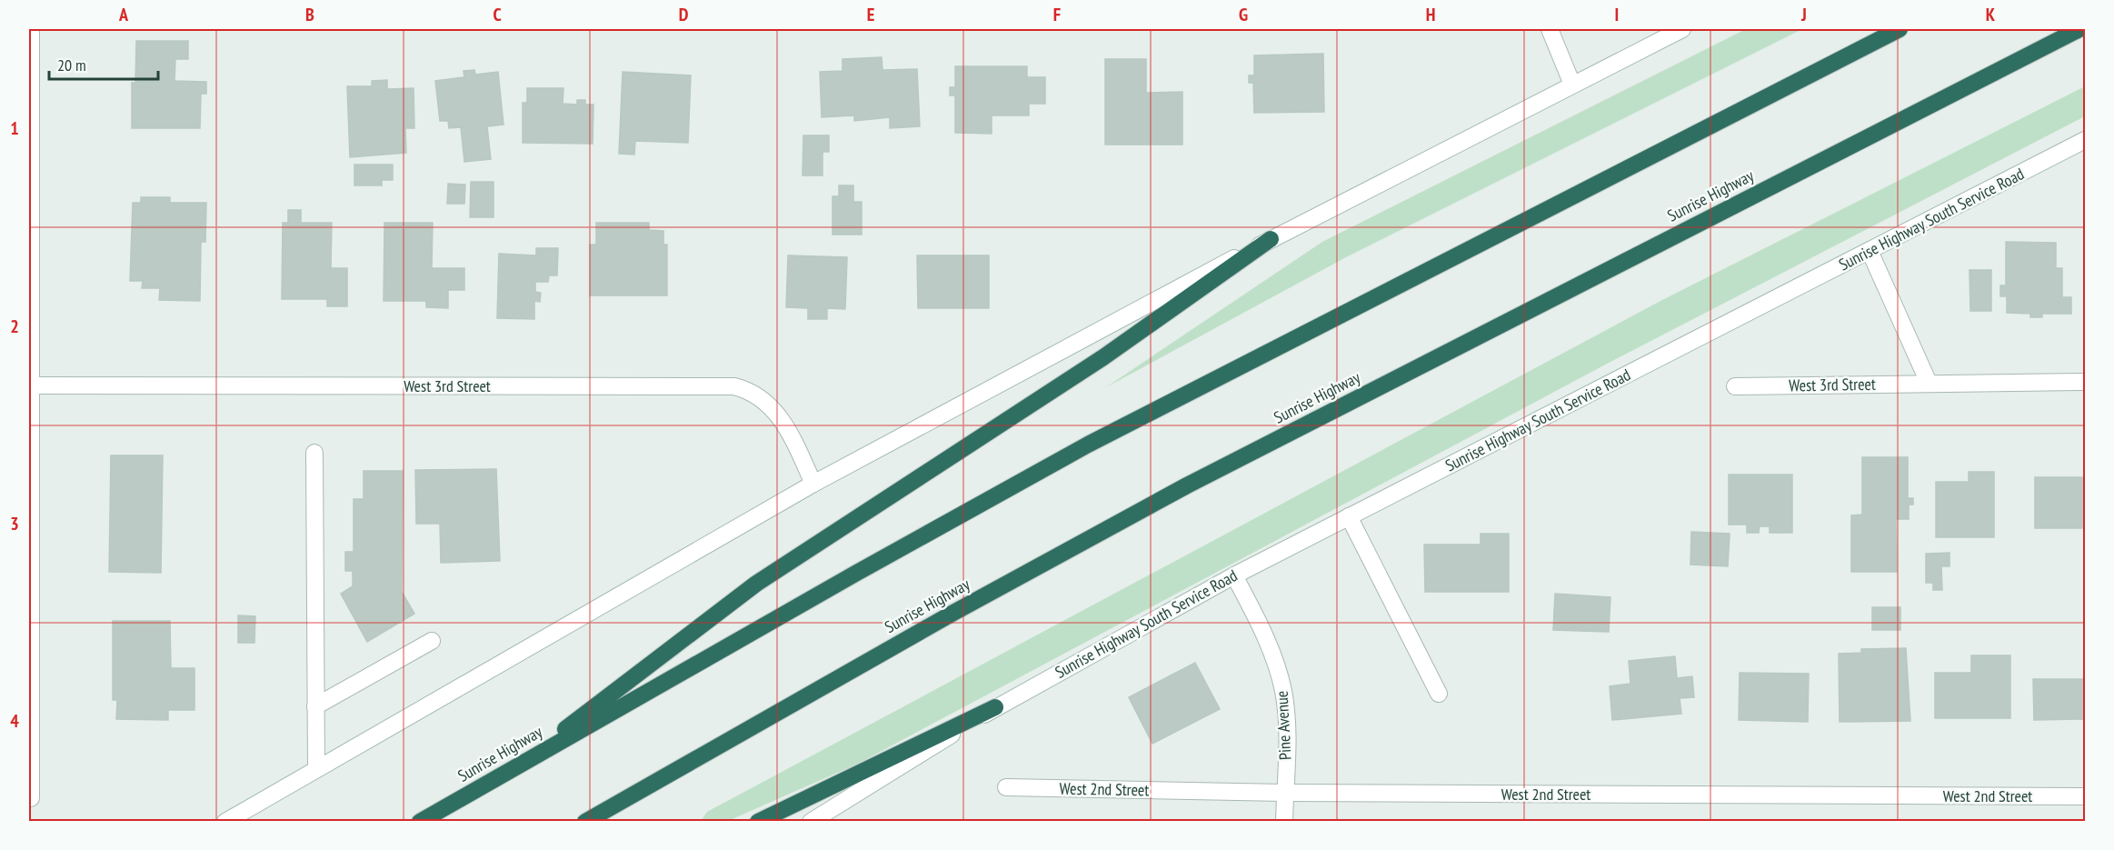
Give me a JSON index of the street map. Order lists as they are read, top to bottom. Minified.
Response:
{"streets":{"highway":["Sunrise Highway"],"street":["Sunrise Highway South Service Road","West 3rd Street","Pine Avenue","West 2nd Street"]},"crossings":[["Sunrise Highway South Service Road","Pine Avenue"],["Pine Avenue","West 2nd Street"]],"scale_bar":"20 m","grid":{"columns":["A","B","C","D","E","F","G","H","I","J","K"],"rows":["1","2","3","4"]}}
